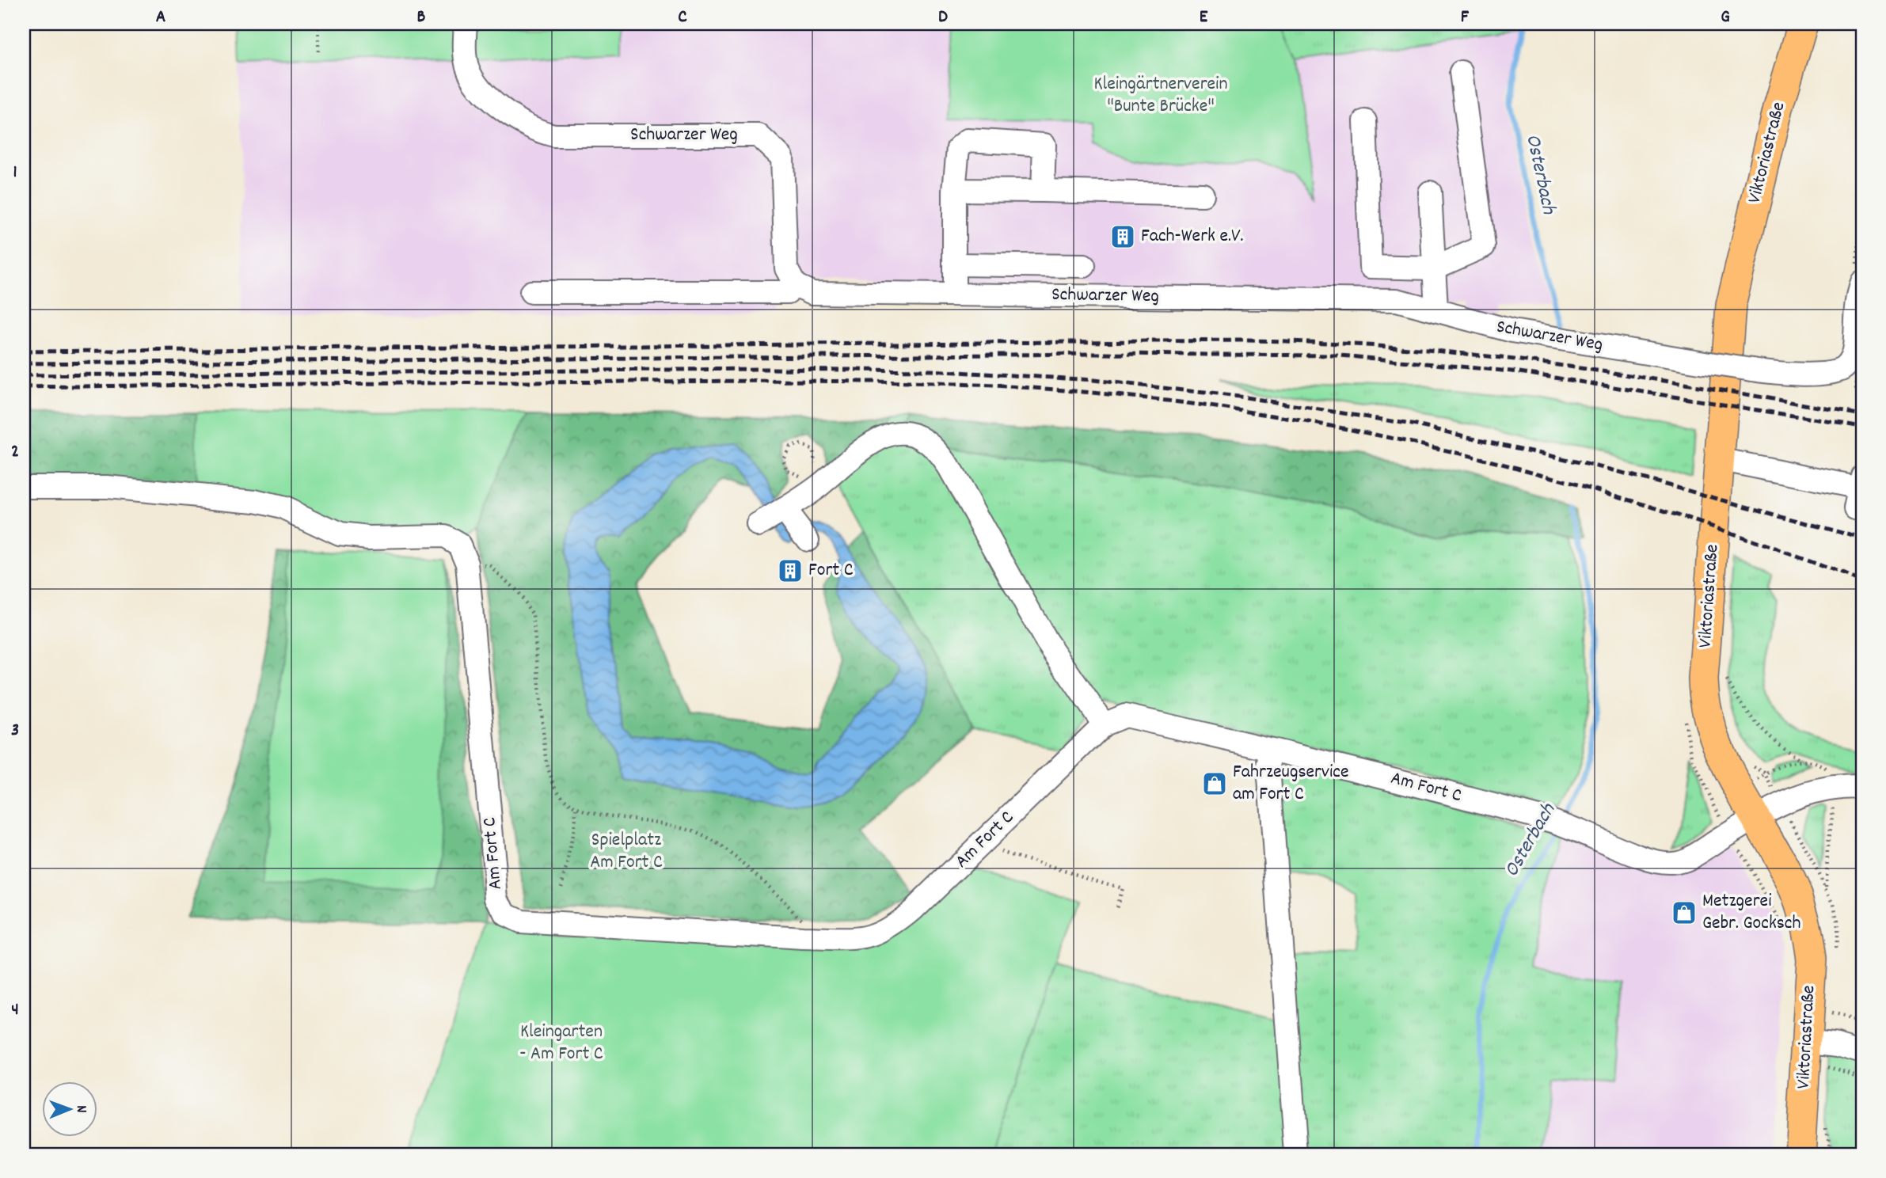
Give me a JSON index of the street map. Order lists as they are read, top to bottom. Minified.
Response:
{"streets":{"main road":["Viktoriastraße"],"street":["Schwarzer Weg","Am Fort C"]},"crossings":[["Viktoriastraße","Am Fort C"]],"water":["Osterbach"],"parks":["Kleingärtnerverein \"Bunte Brücke\"","Spielplatz Am Fort C","Kleingarten - Am Fort C"],"places":{"building":["Fach-Werk e.V.","Fort C"],"shop":["Fahrzeugservice am Fort C","Metzgerei Gebr. Gocksch"]},"north":"right","grid":{"columns":["A","B","C","D","E","F","G"],"rows":["1","2","3","4"]}}
